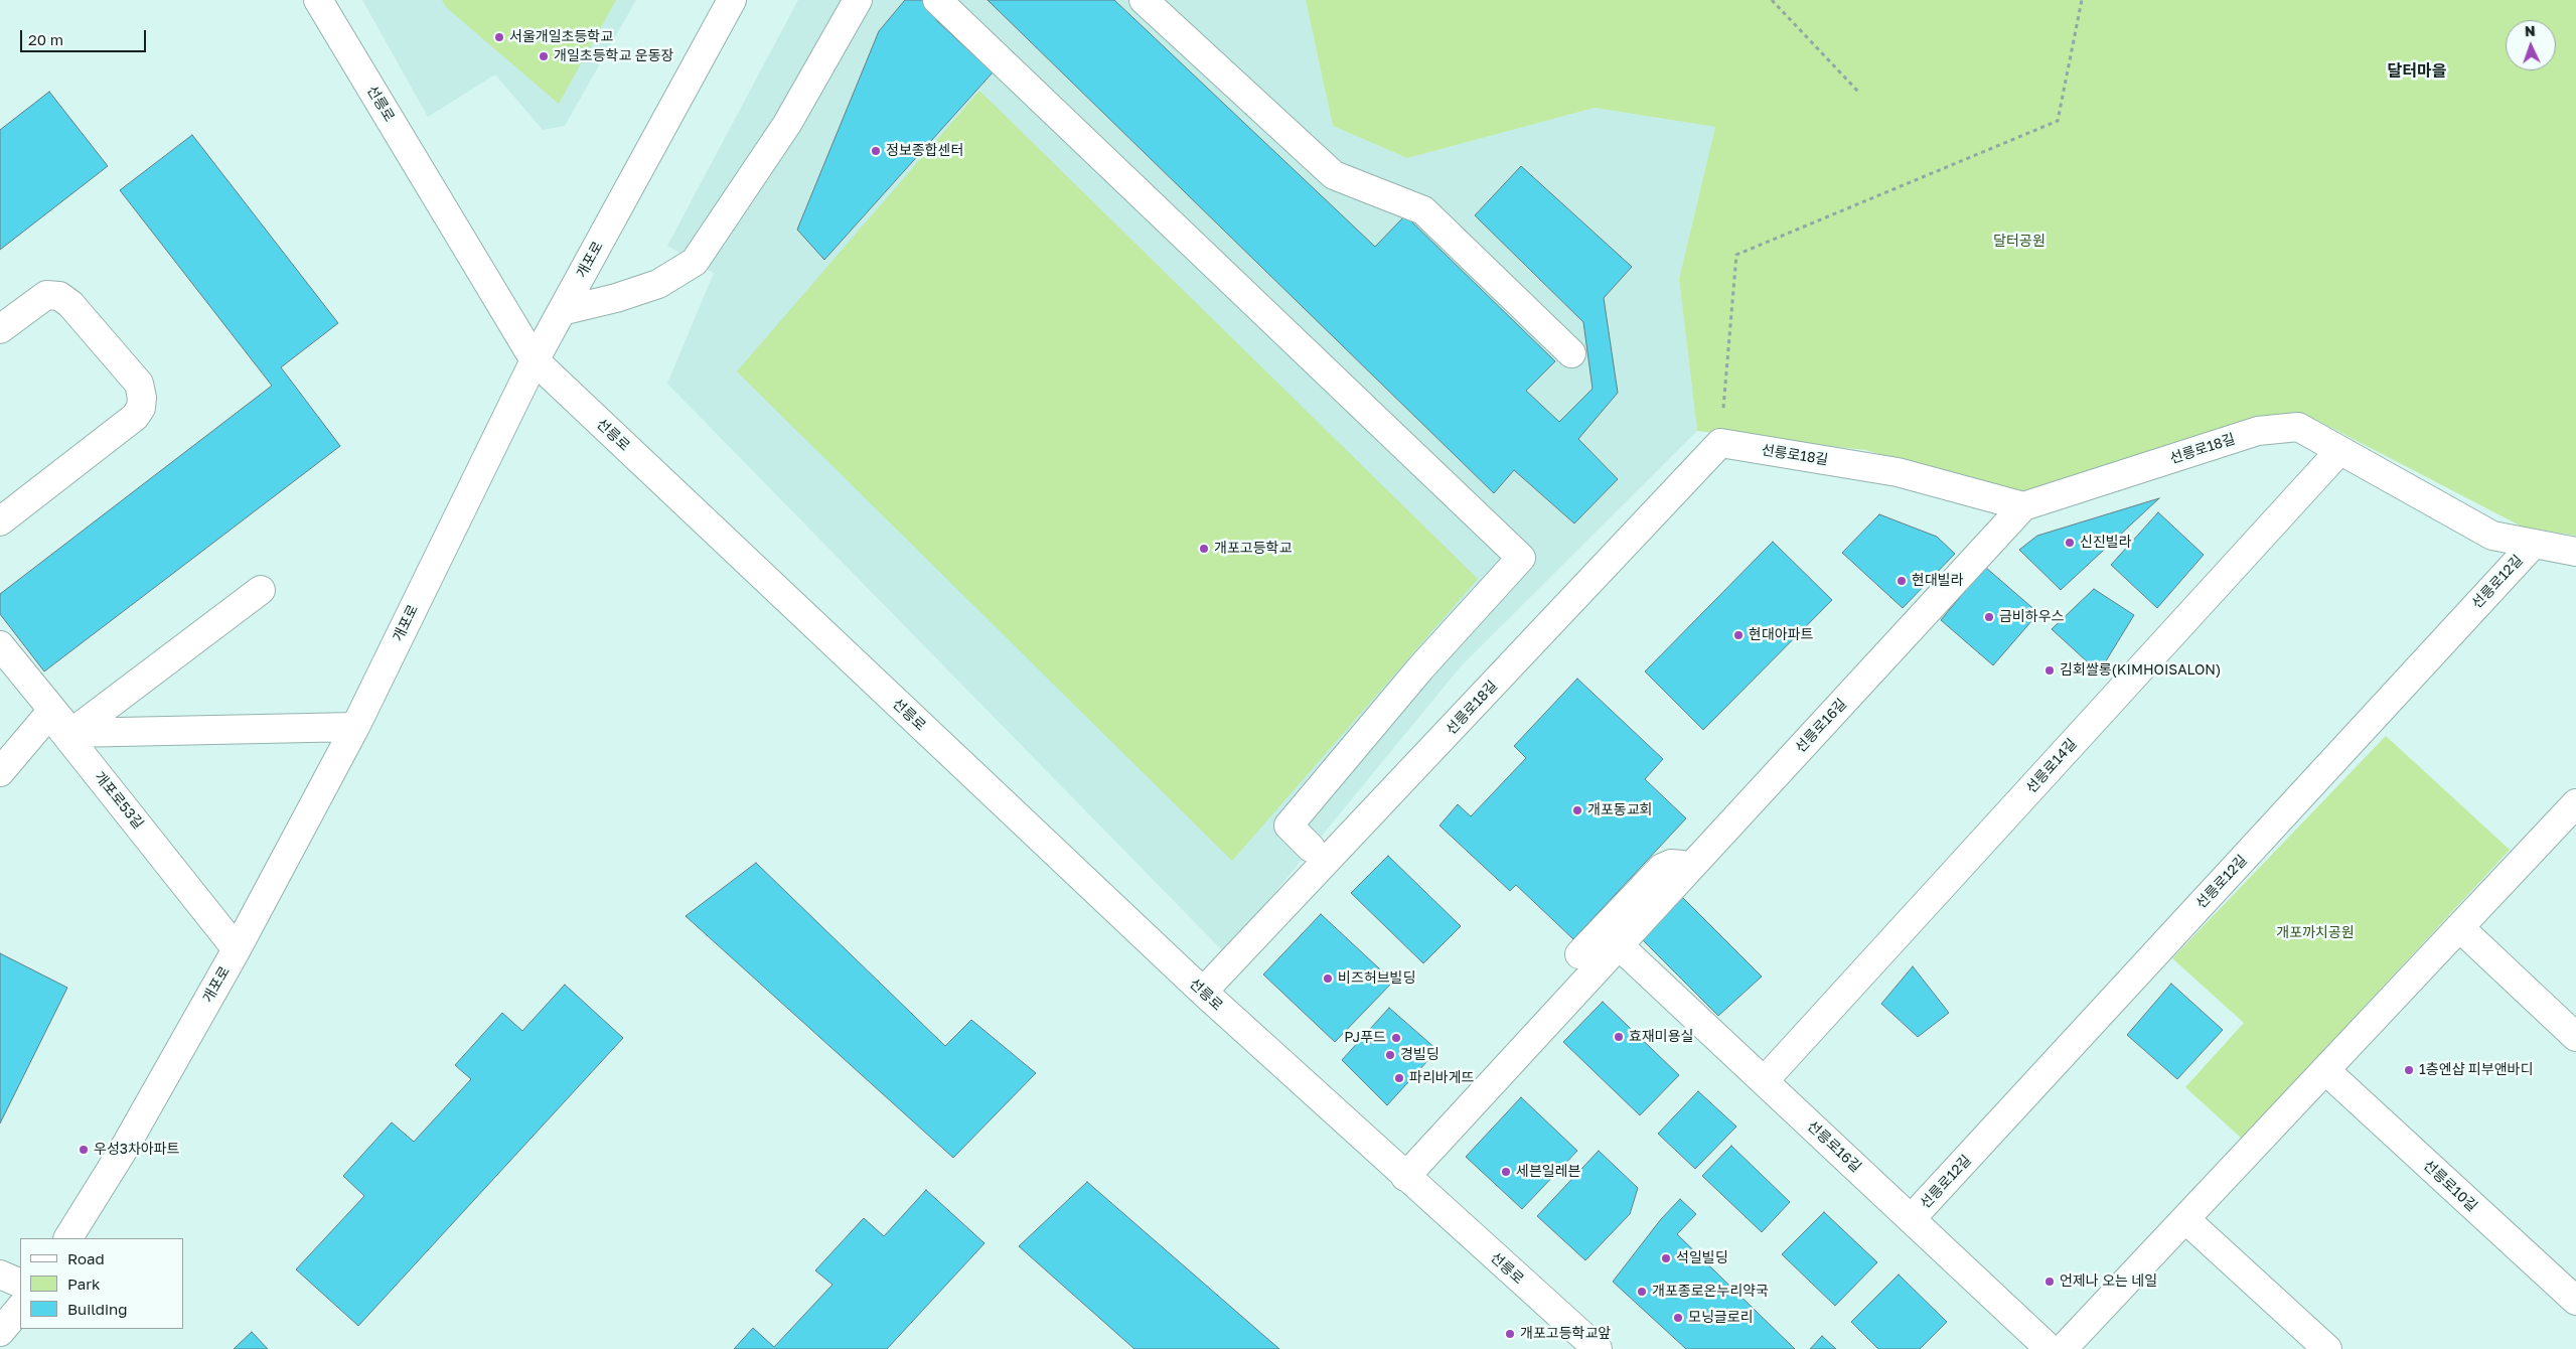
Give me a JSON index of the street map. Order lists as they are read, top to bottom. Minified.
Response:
{"streets":{"street":["선릉로","개포로","선릉로18길","선릉로12길","선릉로16길","선릉로14길","개포로53길","선릉로10길"]},"crossings":[["선릉로","개포로"],["선릉로","선릉로18길"],["선릉로","선릉로16길"],["개포로","개포로53길"],["선릉로18길","선릉로12길"],["선릉로18길","선릉로16길"],["선릉로18길","선릉로14길"],["선릉로12길","선릉로16길"],["선릉로16길","선릉로14길"]],"districts":["달터마을"],"parks":["달터공원","개포까치공원"],"places":["서울개일초등학교","개일초등학교 운동장","정보종합센터","신진빌라","개포고등학교","현대빌라","금비하우스","현대아파트","김회쌀롱(KIMHOISALON)","개포동교회","비즈허브빌딩","효재미용실","PJ푸드","경빌딩","1층엔샵 피부앤바디","파리바게뜨","우성3차아파트","세븐일레븐","석일빌딩","언제나 오는 네일","개포종로온누리약국","모닝글로리","개포고등학교앞"],"legend":["Road","Park","Building"],"scale_bar":"20 m","north":"top"}
